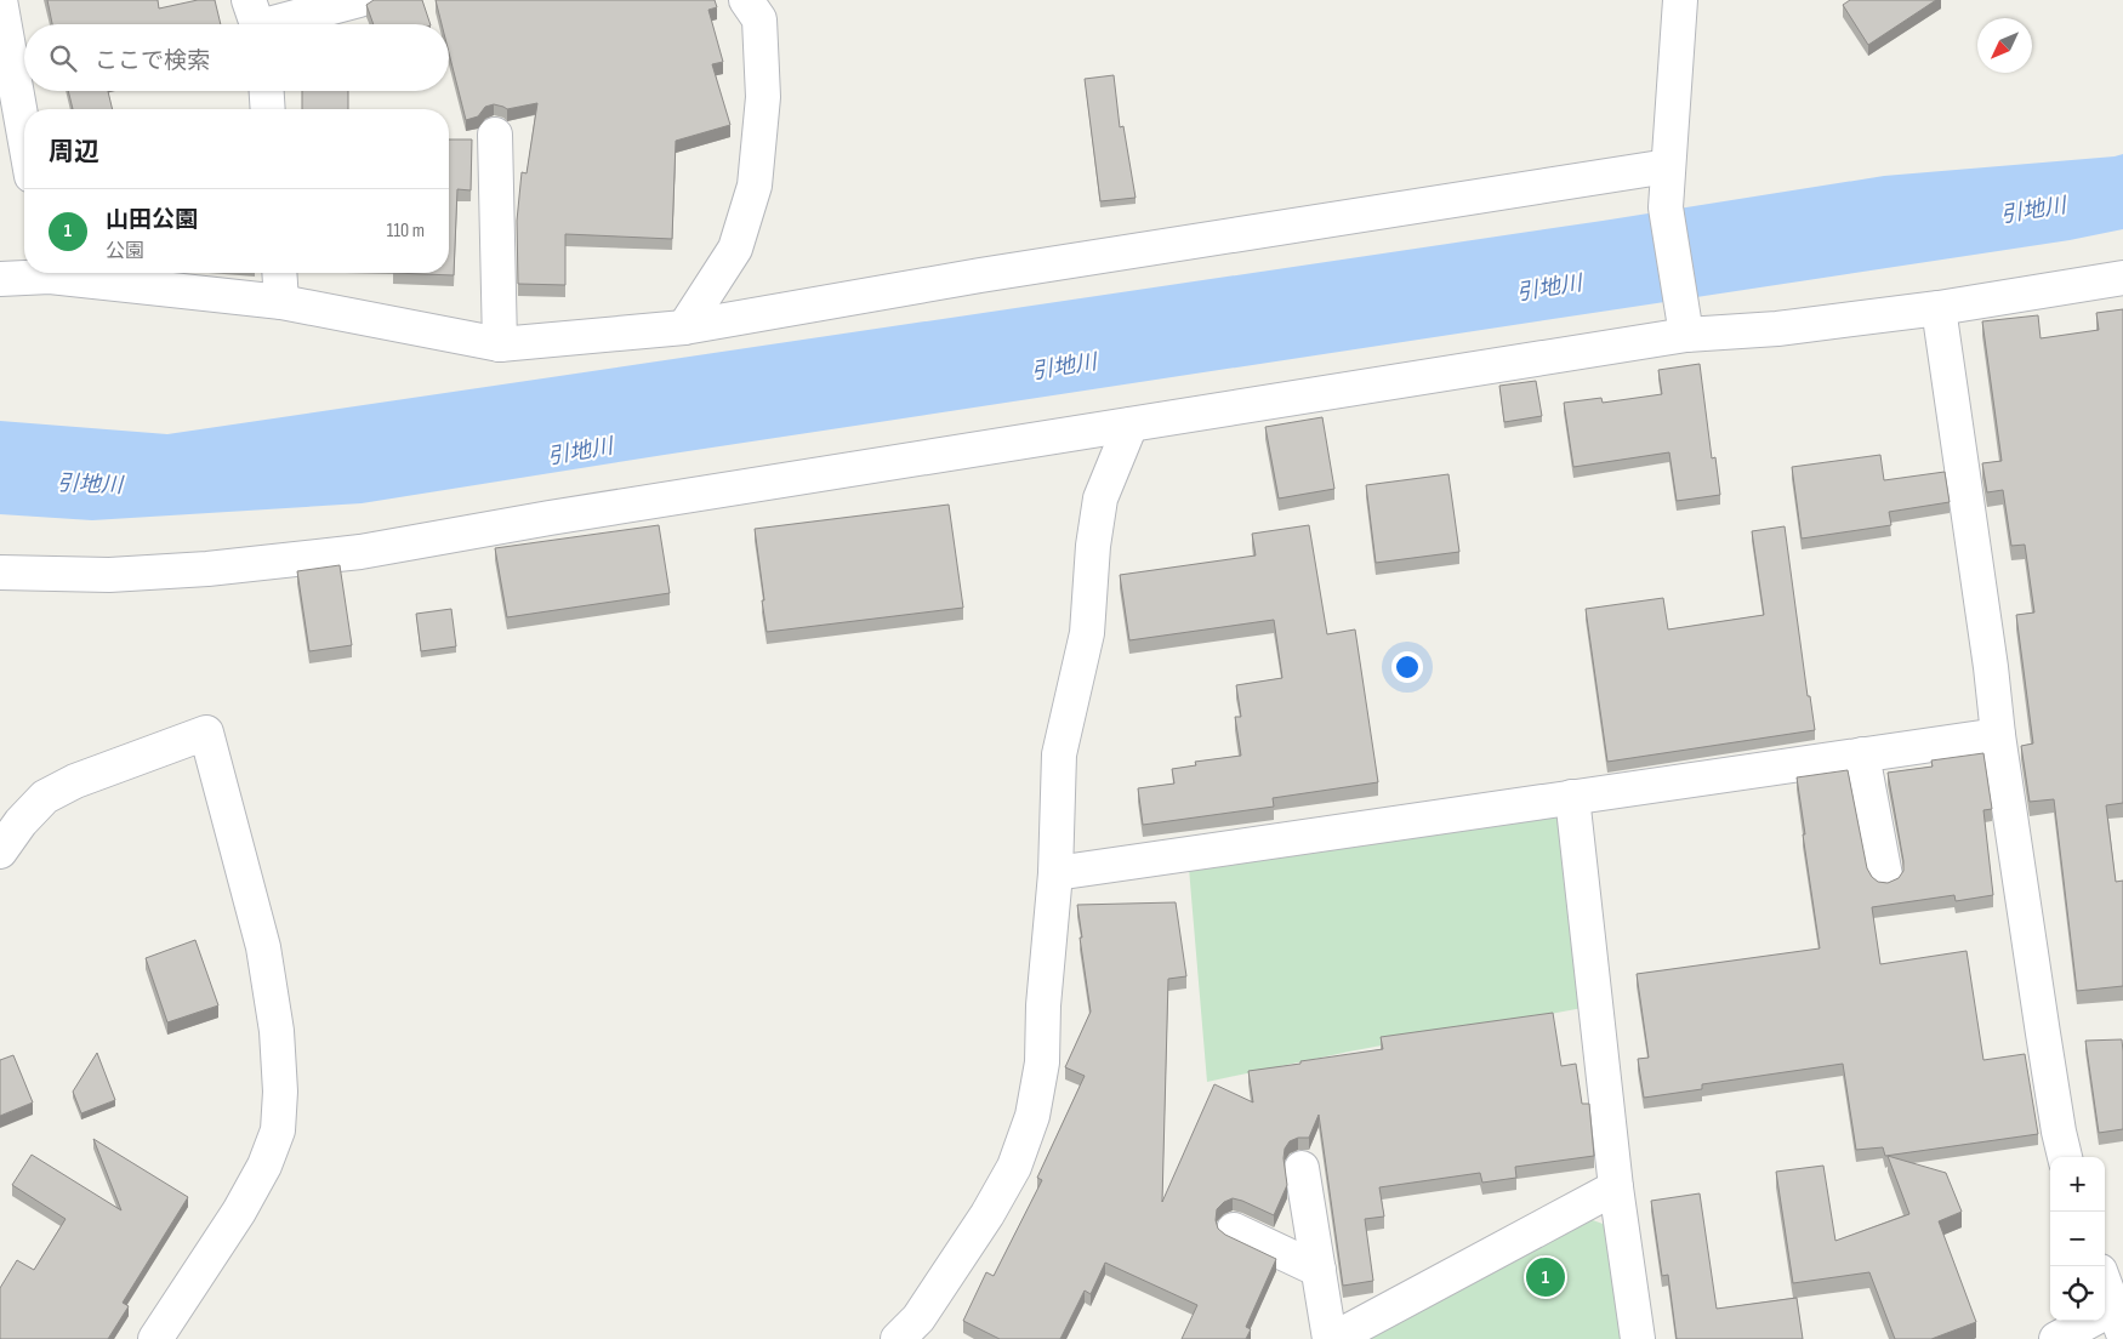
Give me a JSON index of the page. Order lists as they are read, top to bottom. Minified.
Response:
{"water":["引地川"],"north":"bottom left","page":{"search":"ここで検索","heading":"周辺","list":[{"mark":"1","name":"山田公園","note":"公園","value":"110 m"}],"map_buttons":["+","−"],"pins":"1"}}
